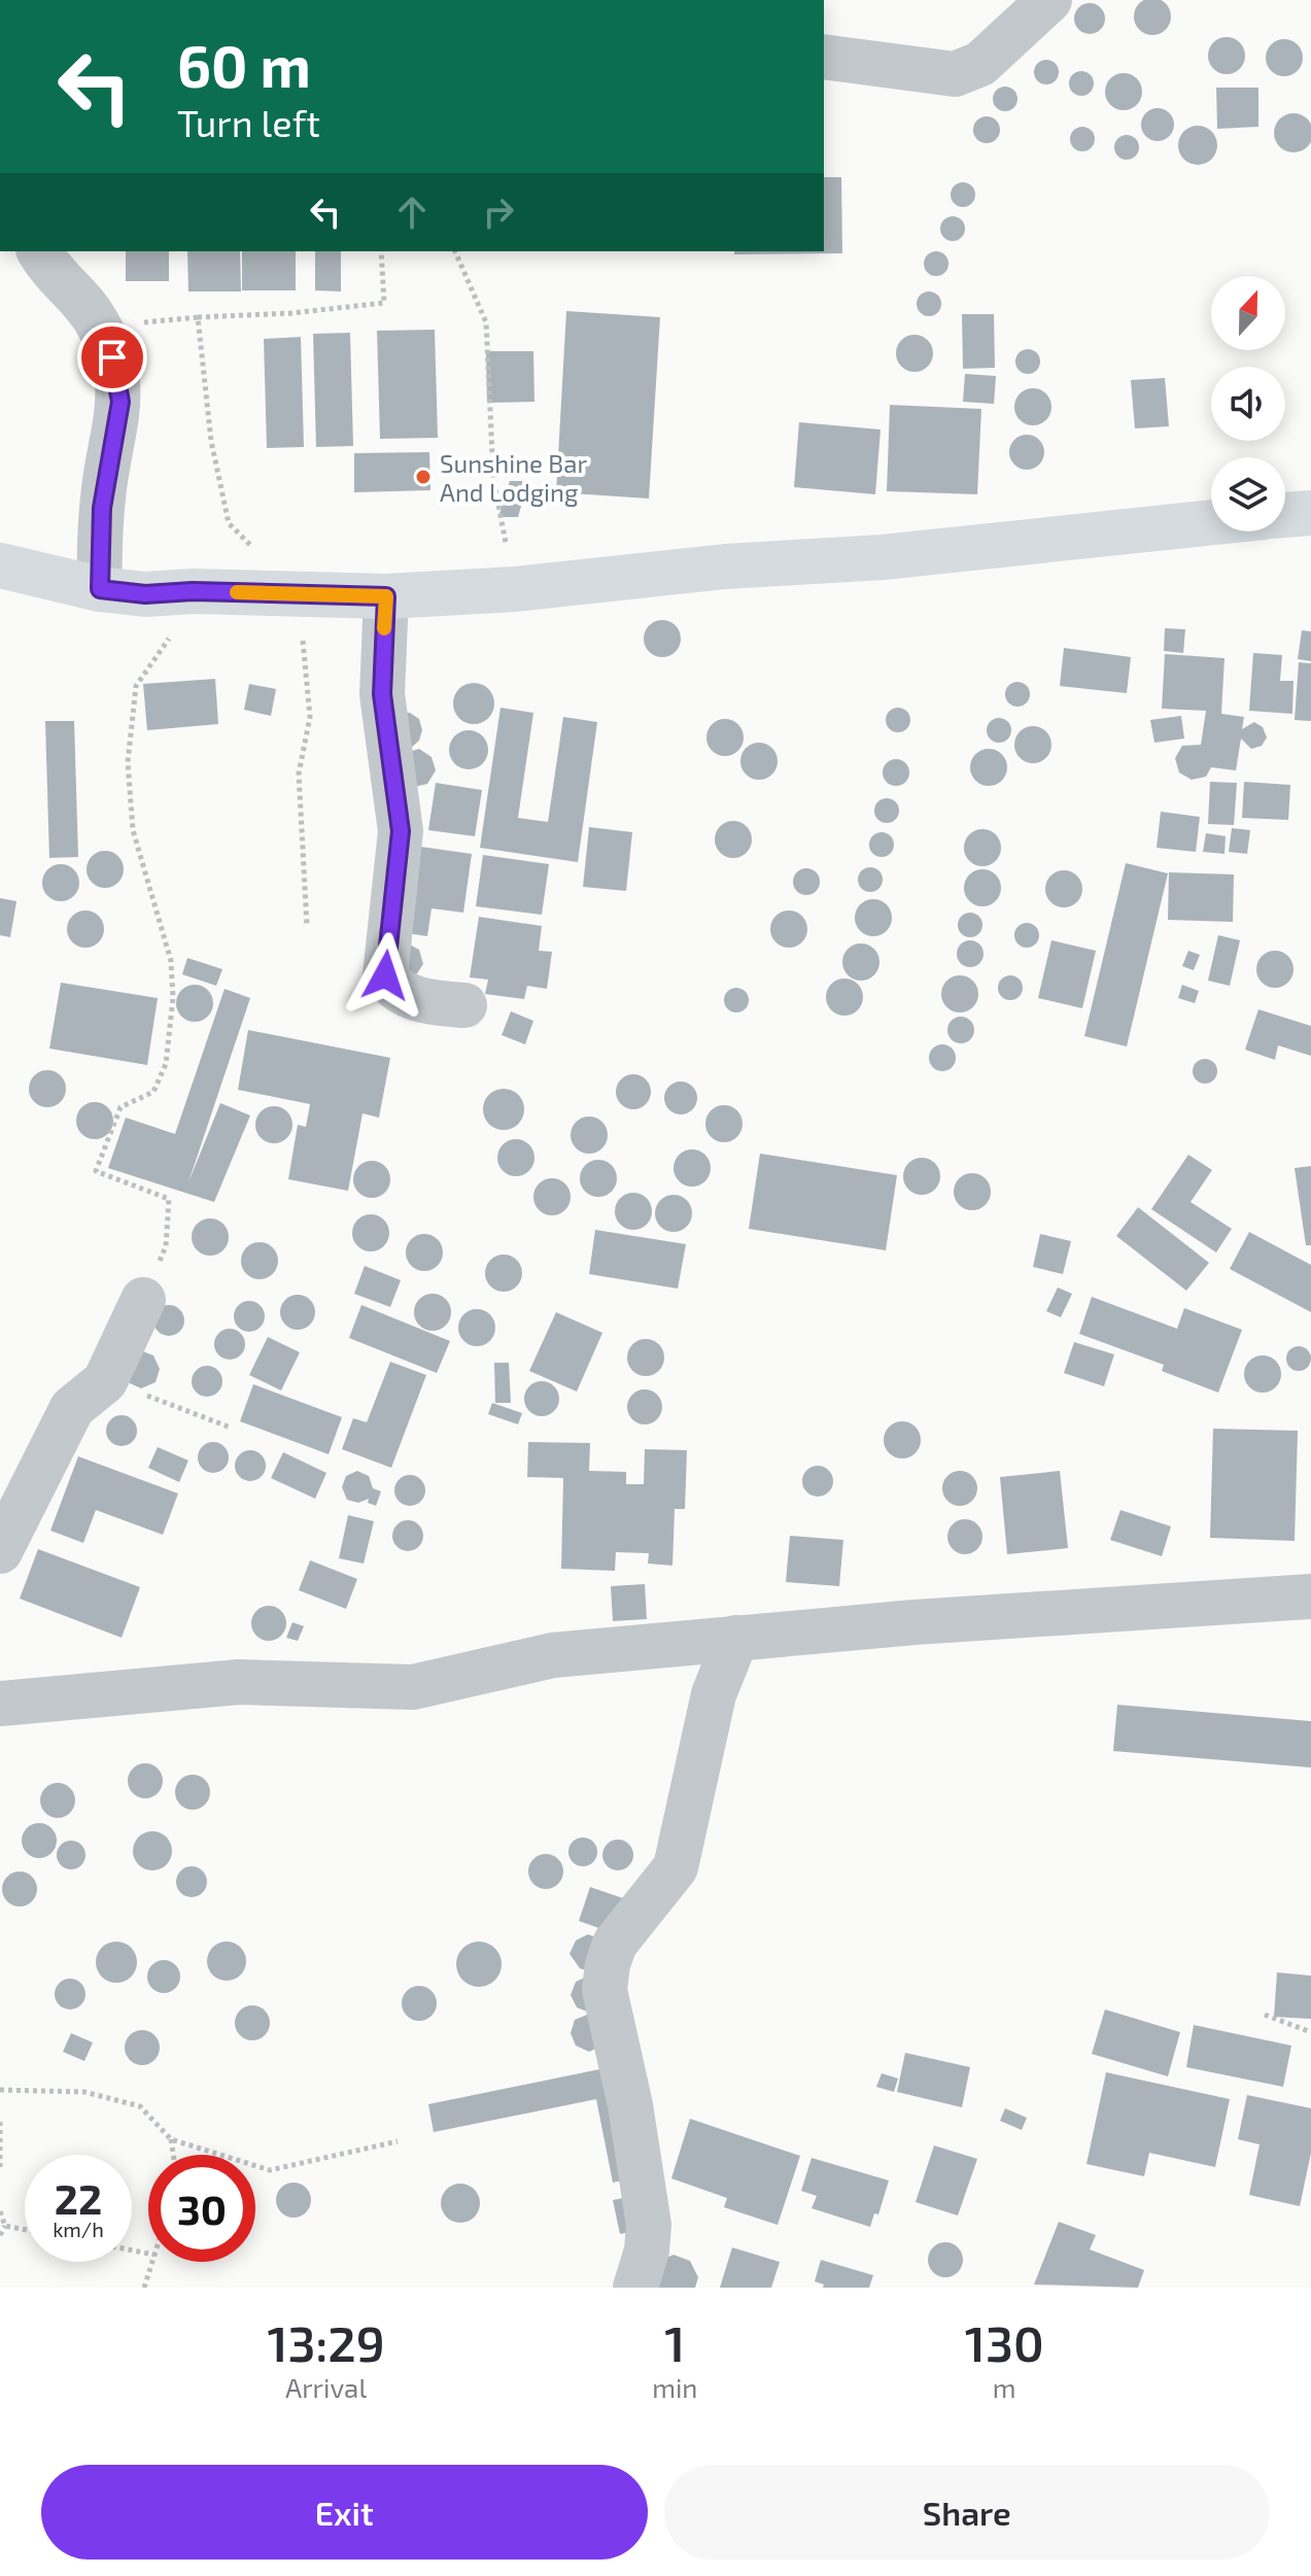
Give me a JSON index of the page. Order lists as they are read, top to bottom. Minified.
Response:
{"places":["Sunshine Bar And Lodging"],"north":"top","page":{"turn":["60 m","Turn left"],"speed":"22 km/h","limit":"30","eta":["13:29","Arrival","1","min","130","m"],"buttons":["Exit","Share"]}}
